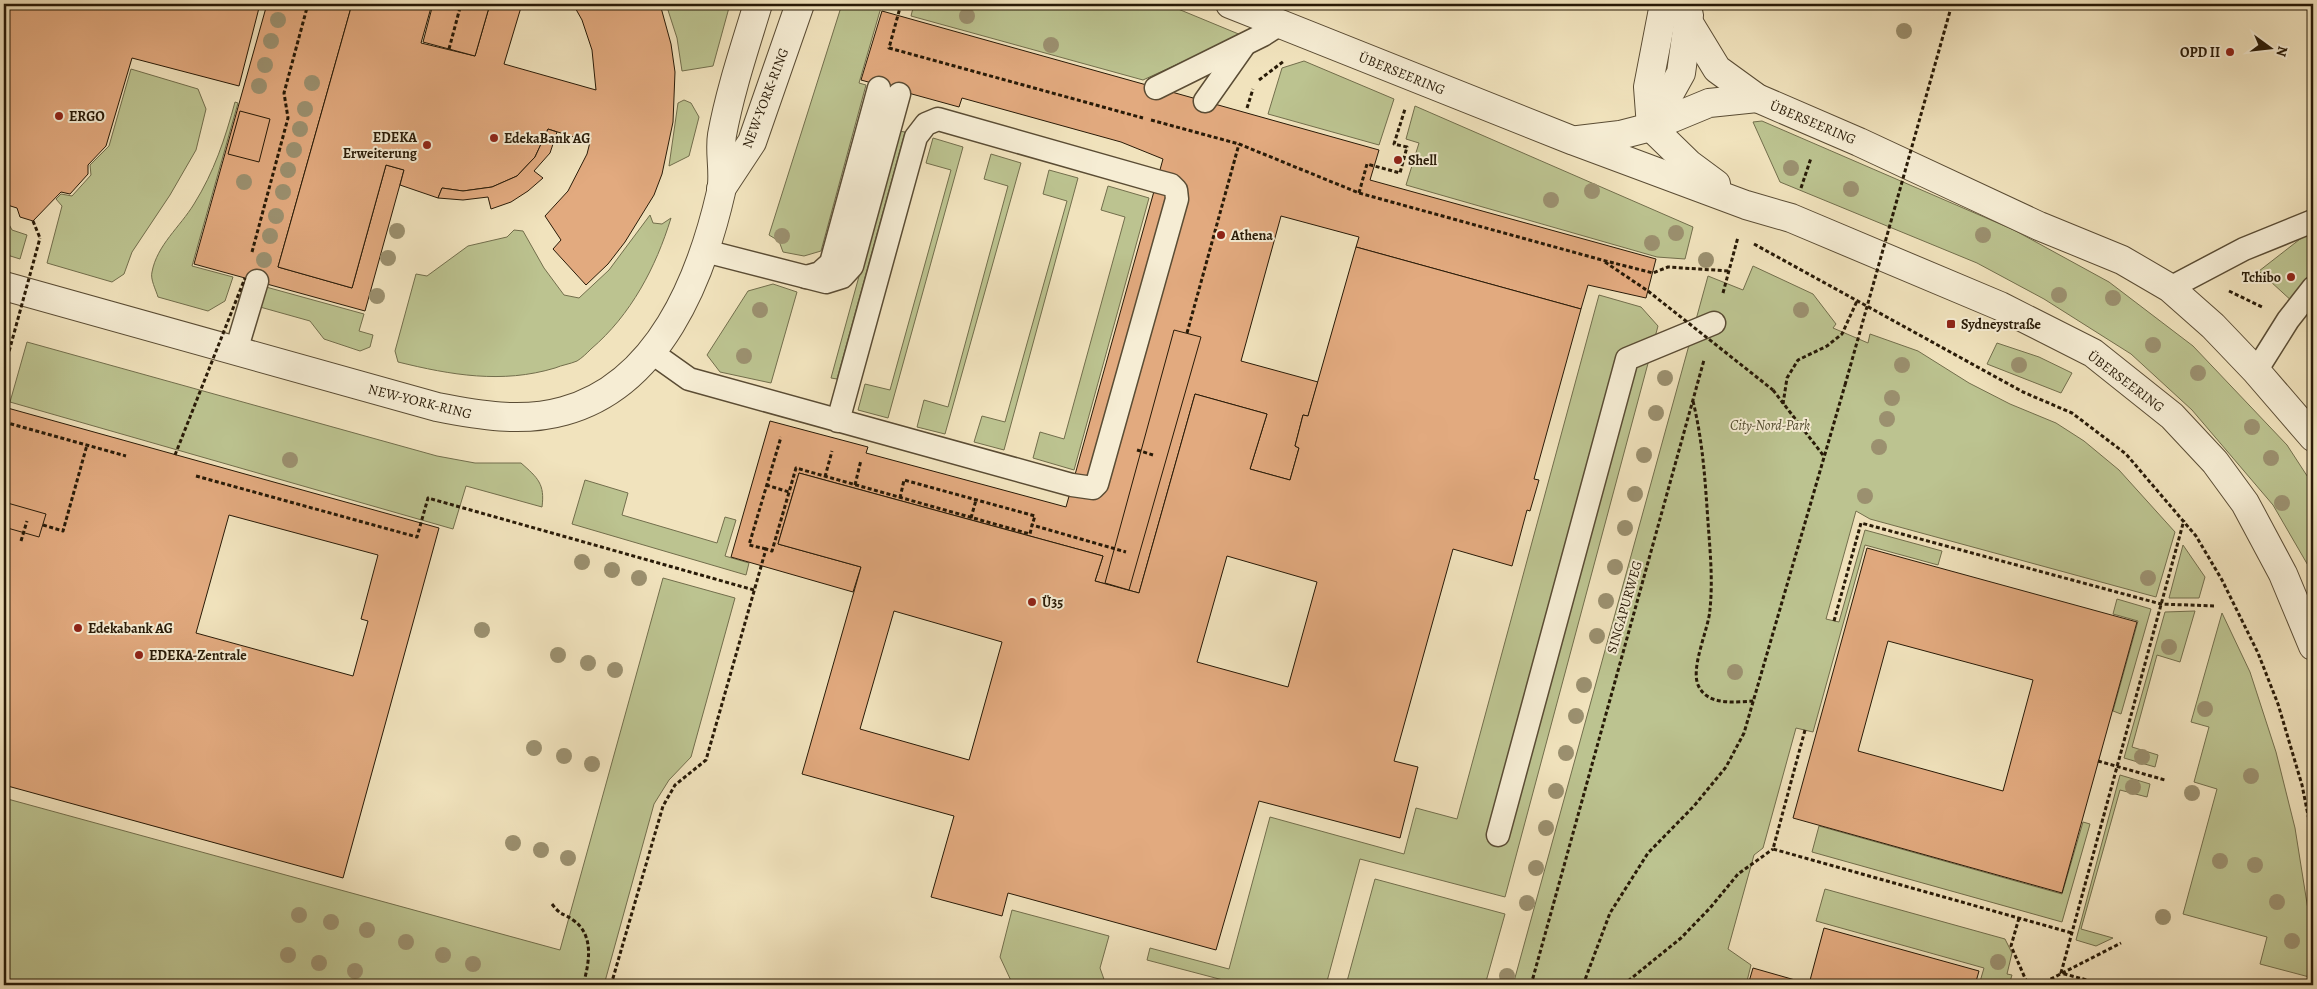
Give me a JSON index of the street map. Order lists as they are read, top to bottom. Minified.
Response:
{"streets":{"street":["ÜBERSEERING","NEW-YORK-RING"],"path":["SINGAPURWEG"]},"parks":["City-Nord-Park"],"places":{"other":["OPD II","ERGO","EdekaBank AG","EDEKA Erweiterung","Shell","Athena","Tchibo","Ü35","Edekabank AG","EDEKA-Zentrale"],"transit":["Sydneystraße"]},"north":"right"}
